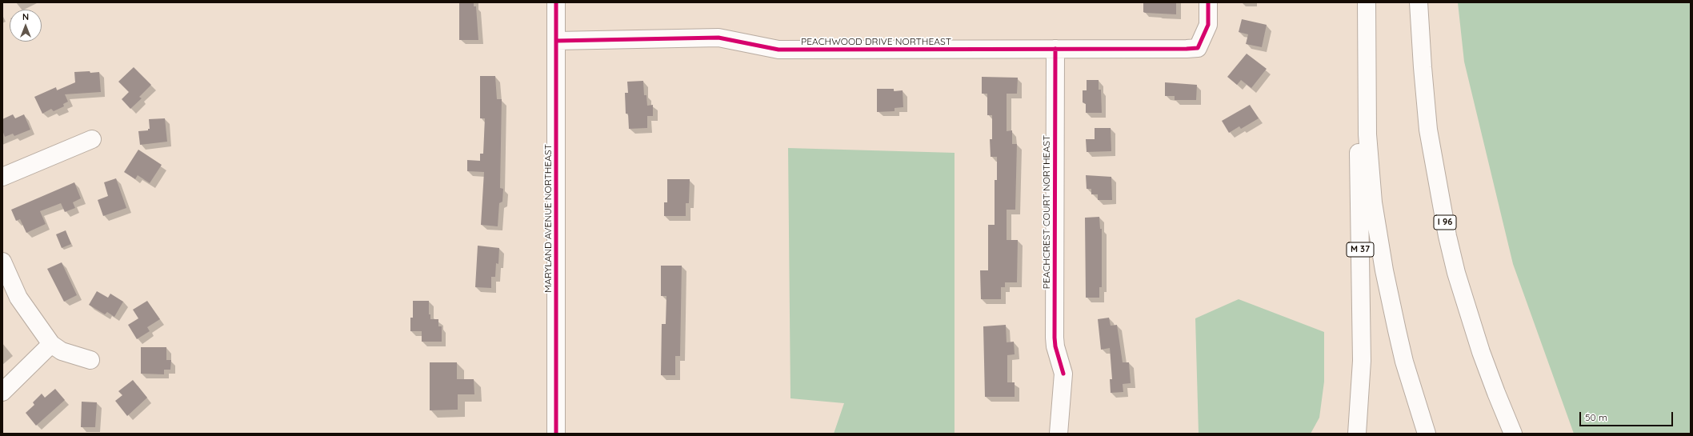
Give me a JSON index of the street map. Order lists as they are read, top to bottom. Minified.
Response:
{"streets":{"main road":["PEACHWOOD DRIVE NORTHEAST","PEACHCREST COURT NORTHEAST","MARYLAND AVENUE NORTHEAST","I 96","M 37"]},"crossings":[["PEACHWOOD DRIVE NORTHEAST","PEACHCREST COURT NORTHEAST"],["PEACHWOOD DRIVE NORTHEAST","MARYLAND AVENUE NORTHEAST"]],"scale_bar":"50 m","north":"top"}
